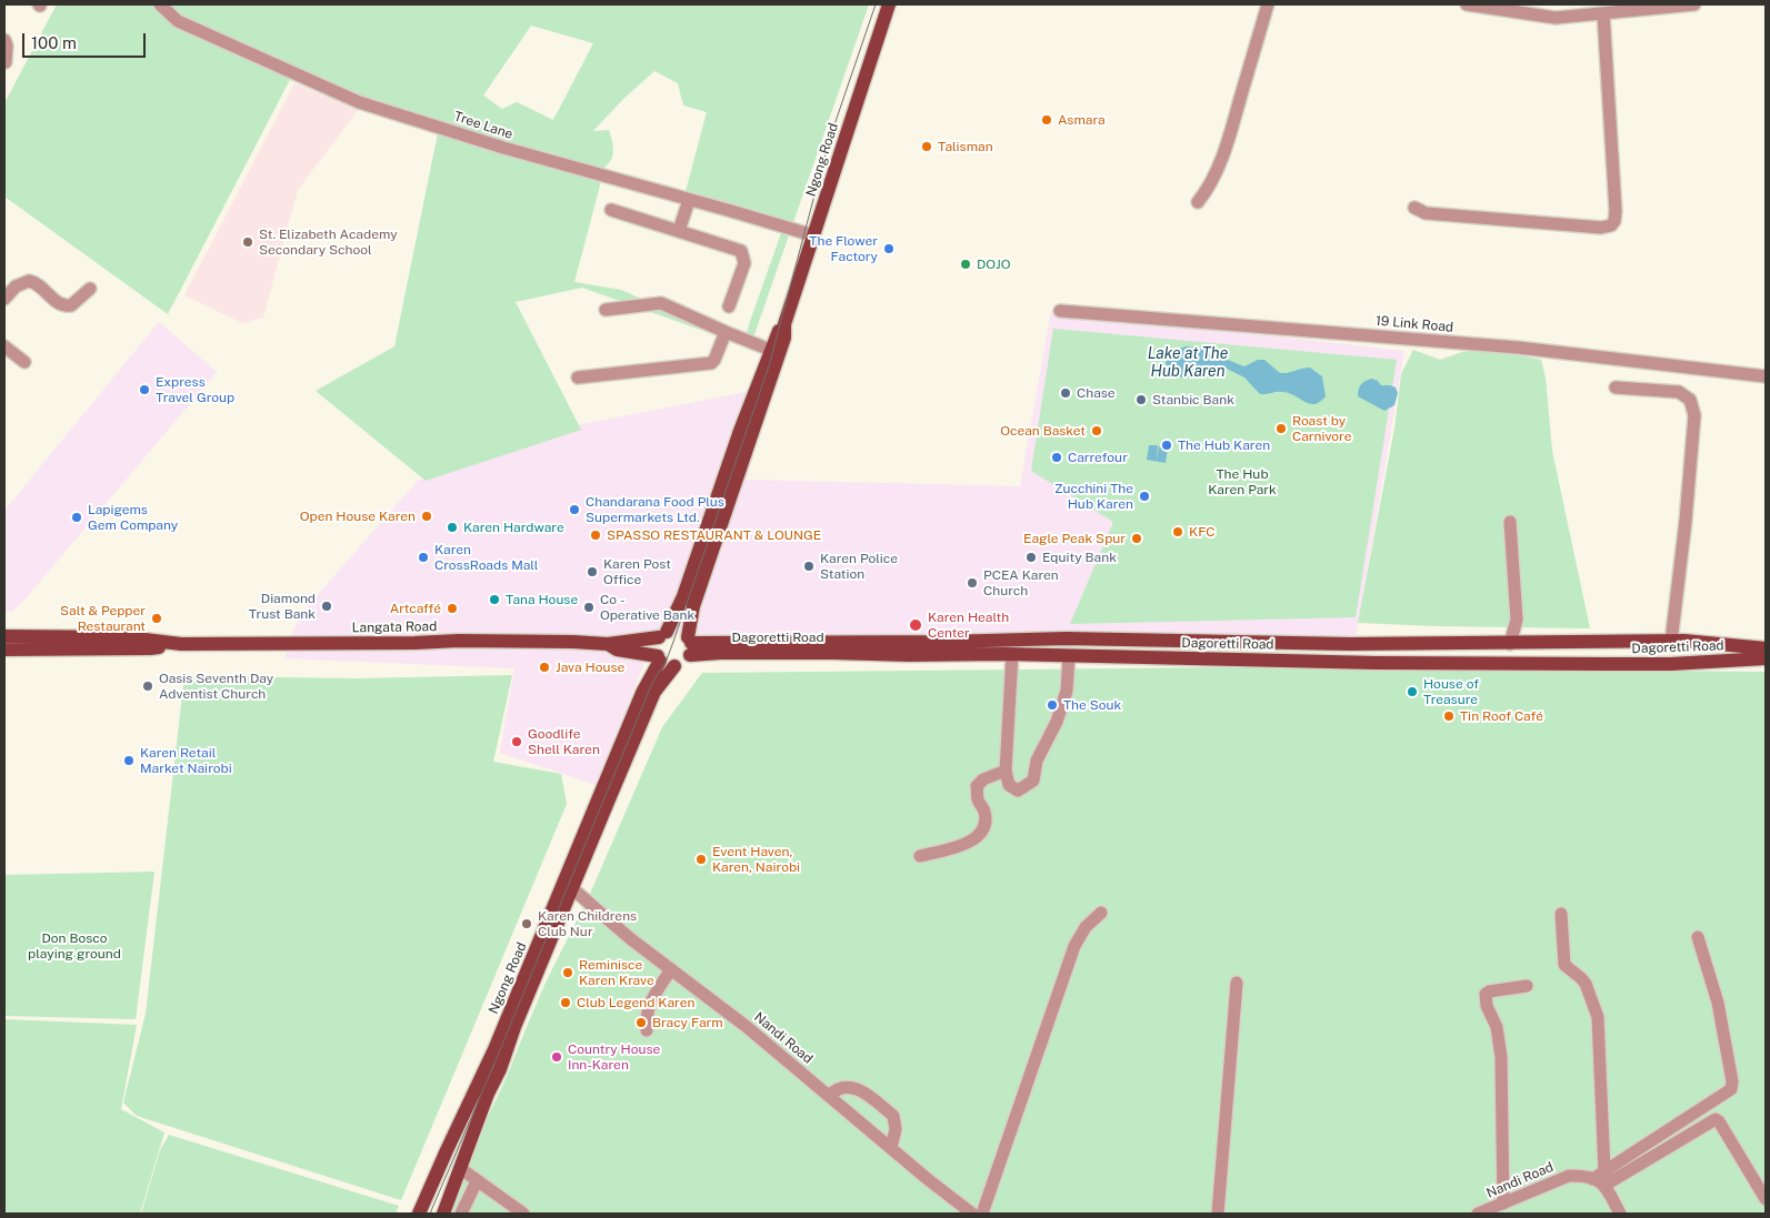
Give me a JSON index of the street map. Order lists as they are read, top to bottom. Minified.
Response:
{"streets":{"main road":["Ngong Road","Langata Road","Dagoretti Road"],"street":["Tree Lane","19 Link Road","Nandi Road"]},"crossings":[["Tree Lane","Ngong Road"],["Ngong Road","Dagoretti Road"],["Ngong Road","Nandi Road"]],"water":["Lake at The Hub Karen"],"parks":["The Hub Karen Park","Don Bosco playing ground"],"places":["Asmara","Talisman","St. Elizabeth Academy Secondary School","The Flower Factory","DOJO","Express Travel Group","Chase","Stanbic Bank","Roast by Carnivore","Ocean Basket","The Hub Karen","Carrefour","Zucchini The Hub Karen","Chandarana Food Plus Supermarkets Ltd.","Open House Karen","Lapigems Gem Company","Karen Hardware","KFC","SPASSO RESTAURANT & LOUNGE","Eagle Peak Spur","Karen CrossRoads Mall","Equity Bank","Karen Police Station","Karen Post Office","PCEA Karen Church","Tana House","Diamond Trust Bank","Co - Operative Bank","Artcaffé","Salt & Pepper Restaurant","Karen Health Center","Java House","Oasis Seventh Day Adventist Church","House of Treasure","The Souk","Tin Roof Café","Goodlife Shell Karen","Karen Retail Market Nairobi","Event Haven, Karen, Nairobi","Karen Childrens Club Nur","Reminisce Karen Krave","Club Legend Karen","Bracy Farm","Country House Inn-Karen"],"scale_bar":"100 m"}
